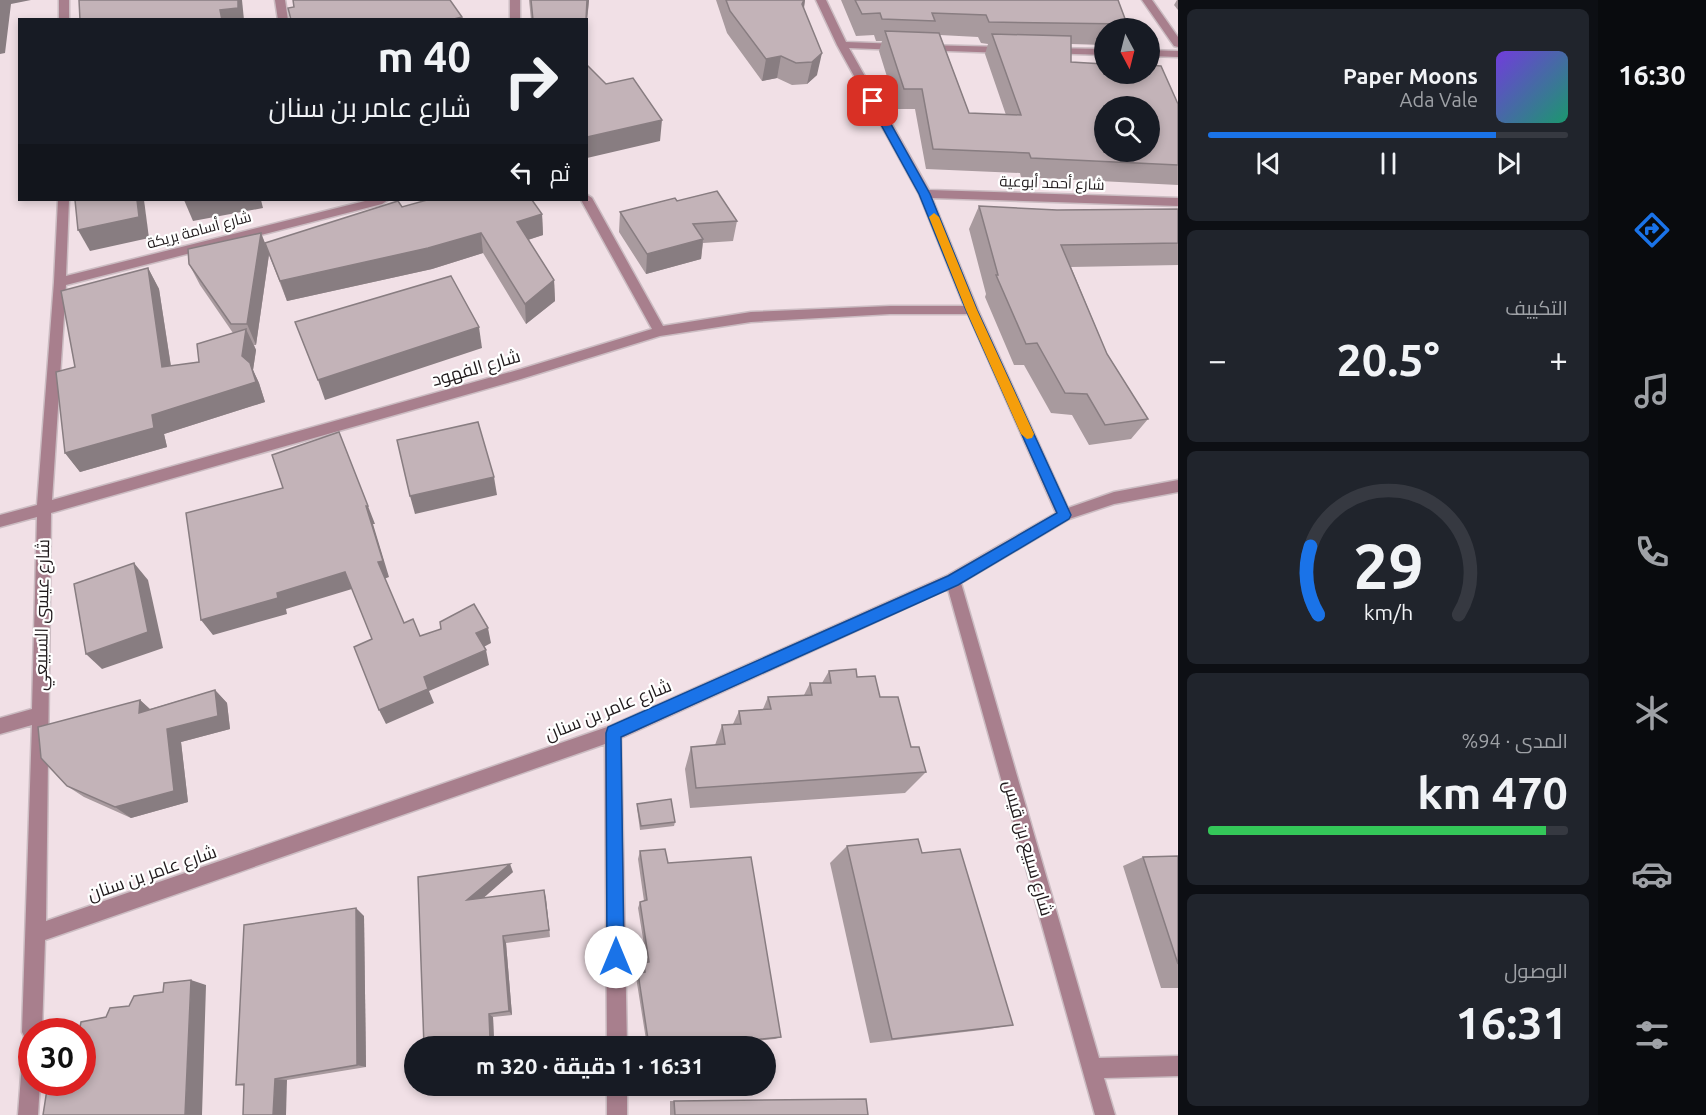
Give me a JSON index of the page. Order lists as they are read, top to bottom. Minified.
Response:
{"streets":{"street":["شارع أحمد أبوعية","شارع أسامة بريكة","شارع الفهود","شارع عيسى السبيعي","شارع عامر بن سنان","شارع سبيع بن قيس"]},"crossings":[["شارع أسامة بريكة","شارع عيسى السبيعي"],["شارع الفهود","شارع عيسى السبيعي"],["شارع عيسى السبيعي","شارع عامر بن سنان"],["شارع عامر بن سنان","شارع سبيع بن قيس"]],"north":"bottom","page":{"tabs":"16:30","turn":["40 m","شارع عامر بن سنان"],"song":["Paper Moons","Ada Vale"],"then":"ثم","tile":["التكييف",["المدى · 94%","470 km"],["الوصول","16:31"]],"heat":["−","20.5°","+"],"limit":"30","trip":"16:31 · 1 دقيقة · 320 m","gauge":["29","km/h"]}}
